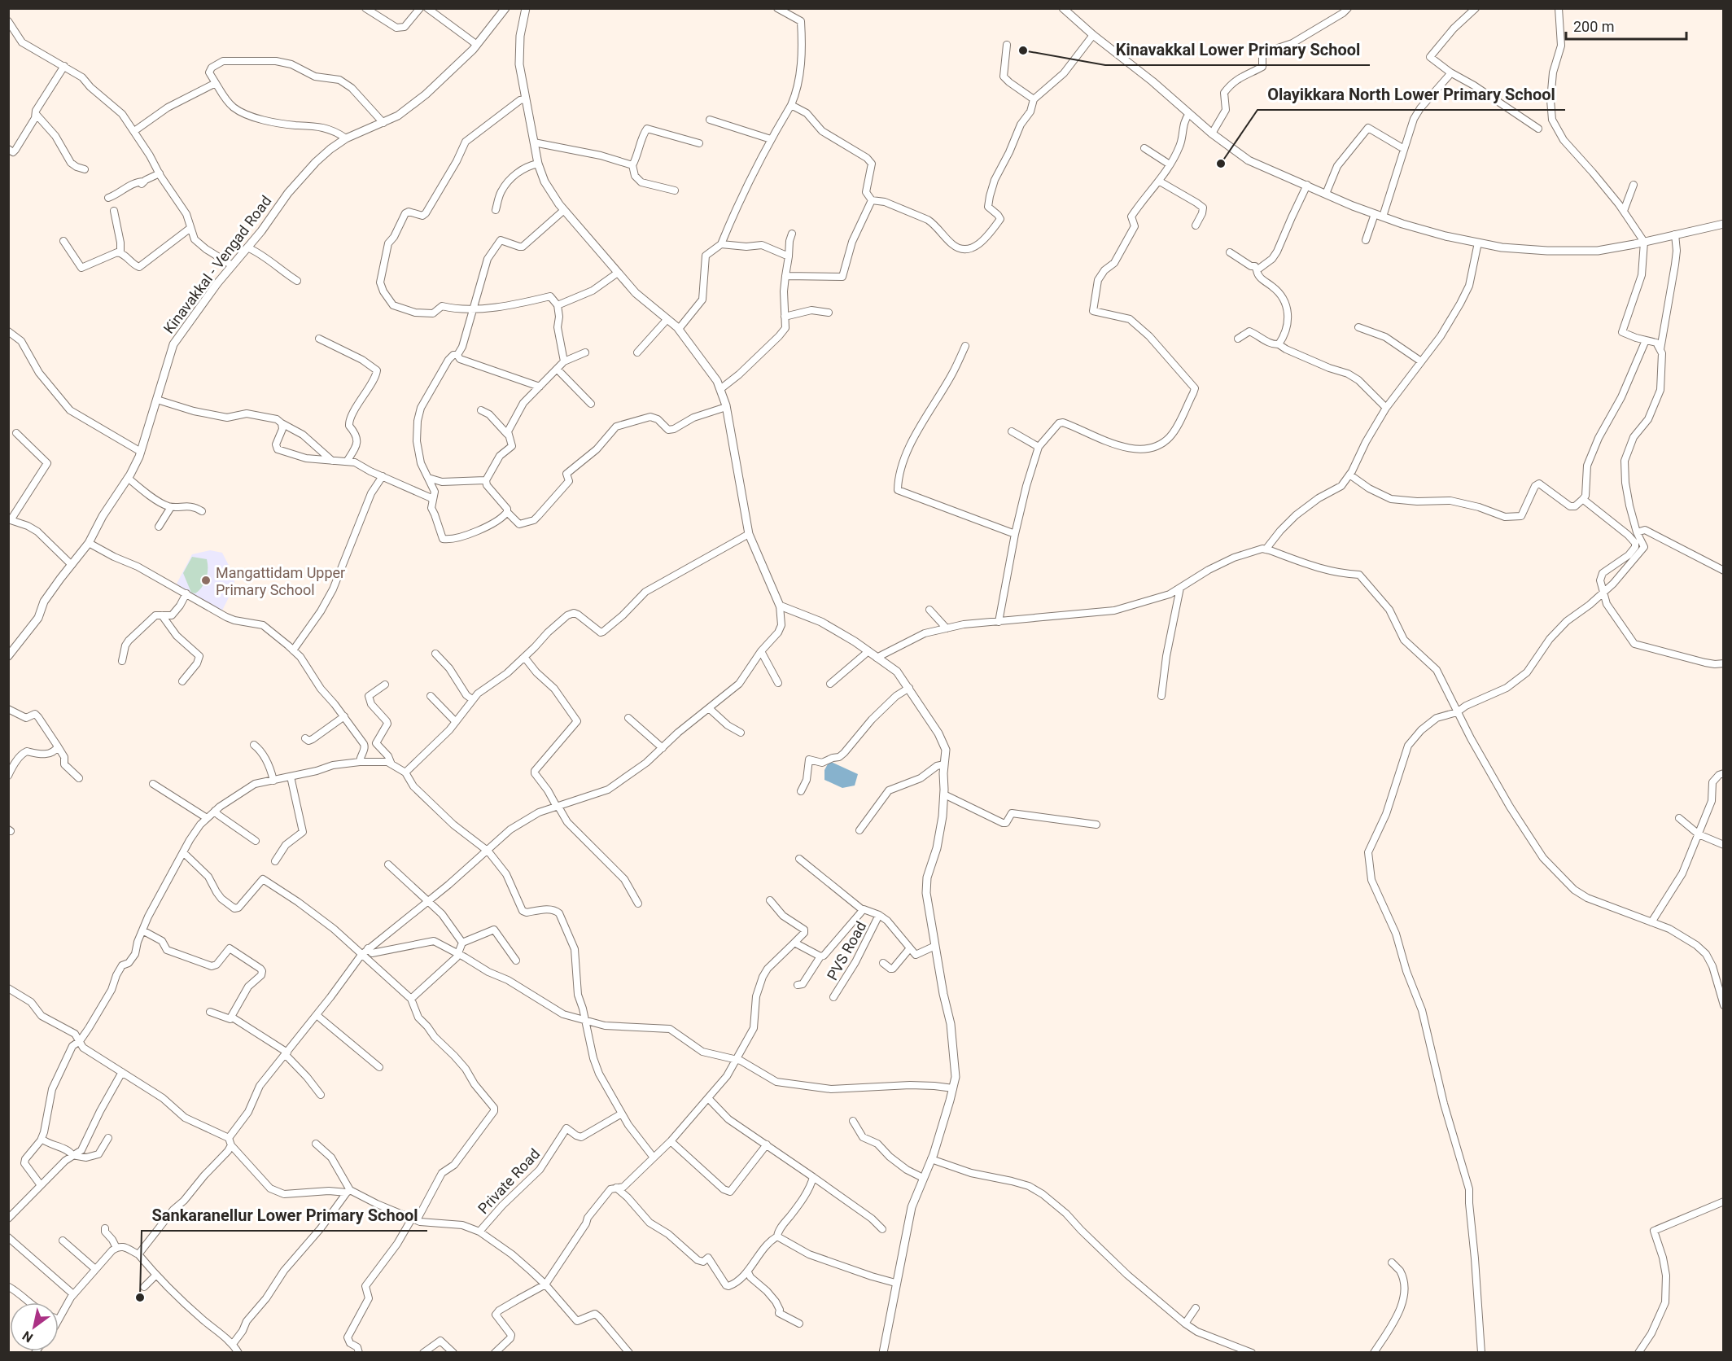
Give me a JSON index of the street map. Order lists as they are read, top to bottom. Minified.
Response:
{"streets":{"main road":["Kinavakkal - Vengad Road"],"street":["PVS Road","Private Road"]},"places":["Kinavakkal Lower Primary School","Olayikkara North Lower Primary School","Mangattidam Upper Primary School","Sankaranellur Lower Primary School"],"scale_bar":"200 m","north":"bottom left"}
